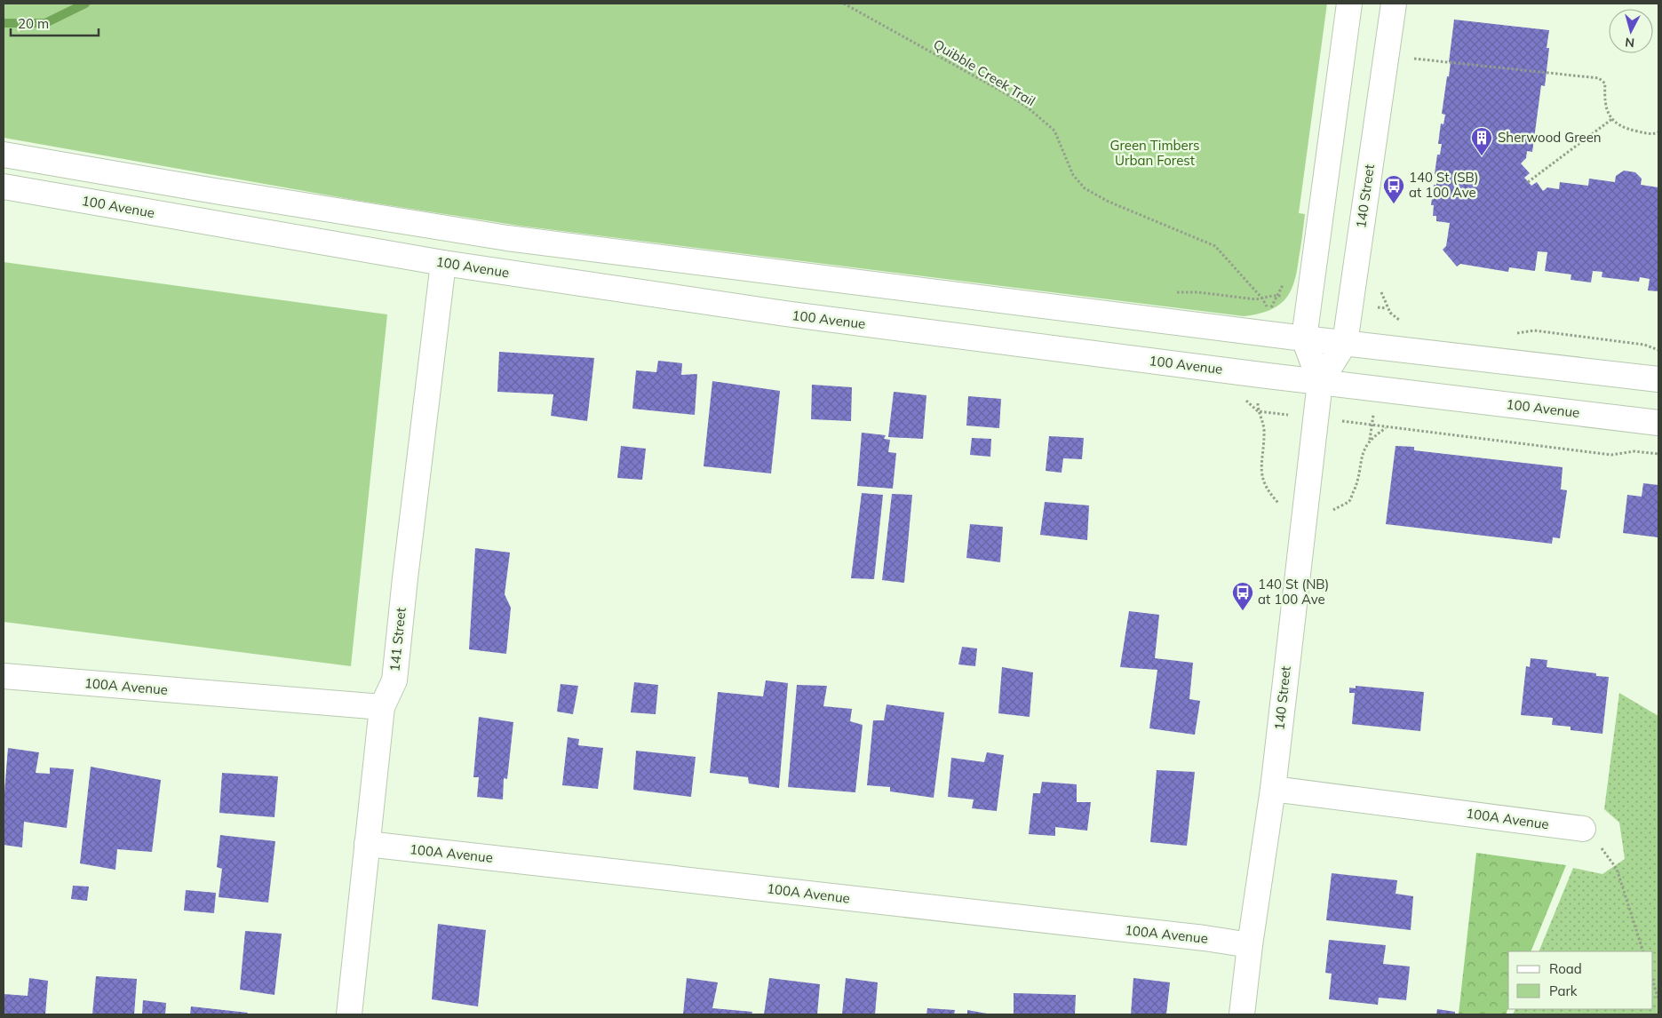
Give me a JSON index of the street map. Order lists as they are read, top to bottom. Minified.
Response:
{"streets":{"main road":["140 Street","100 Avenue","141 Street","100A Avenue"],"path":["Quibble Creek Trail"]},"crossings":[["140 Street","100 Avenue"],["140 Street","100A Avenue"],["100 Avenue","141 Street"],["141 Street","100A Avenue"]],"parks":["Green Timbers Urban Forest"],"places":{"building":["Sherwood Green"],"bus stop":["140 St (SB) at 100 Ave","140 St (NB) at 100 Ave"]},"legend":["Road","Park"],"scale_bar":"20 m","north":"bottom"}
